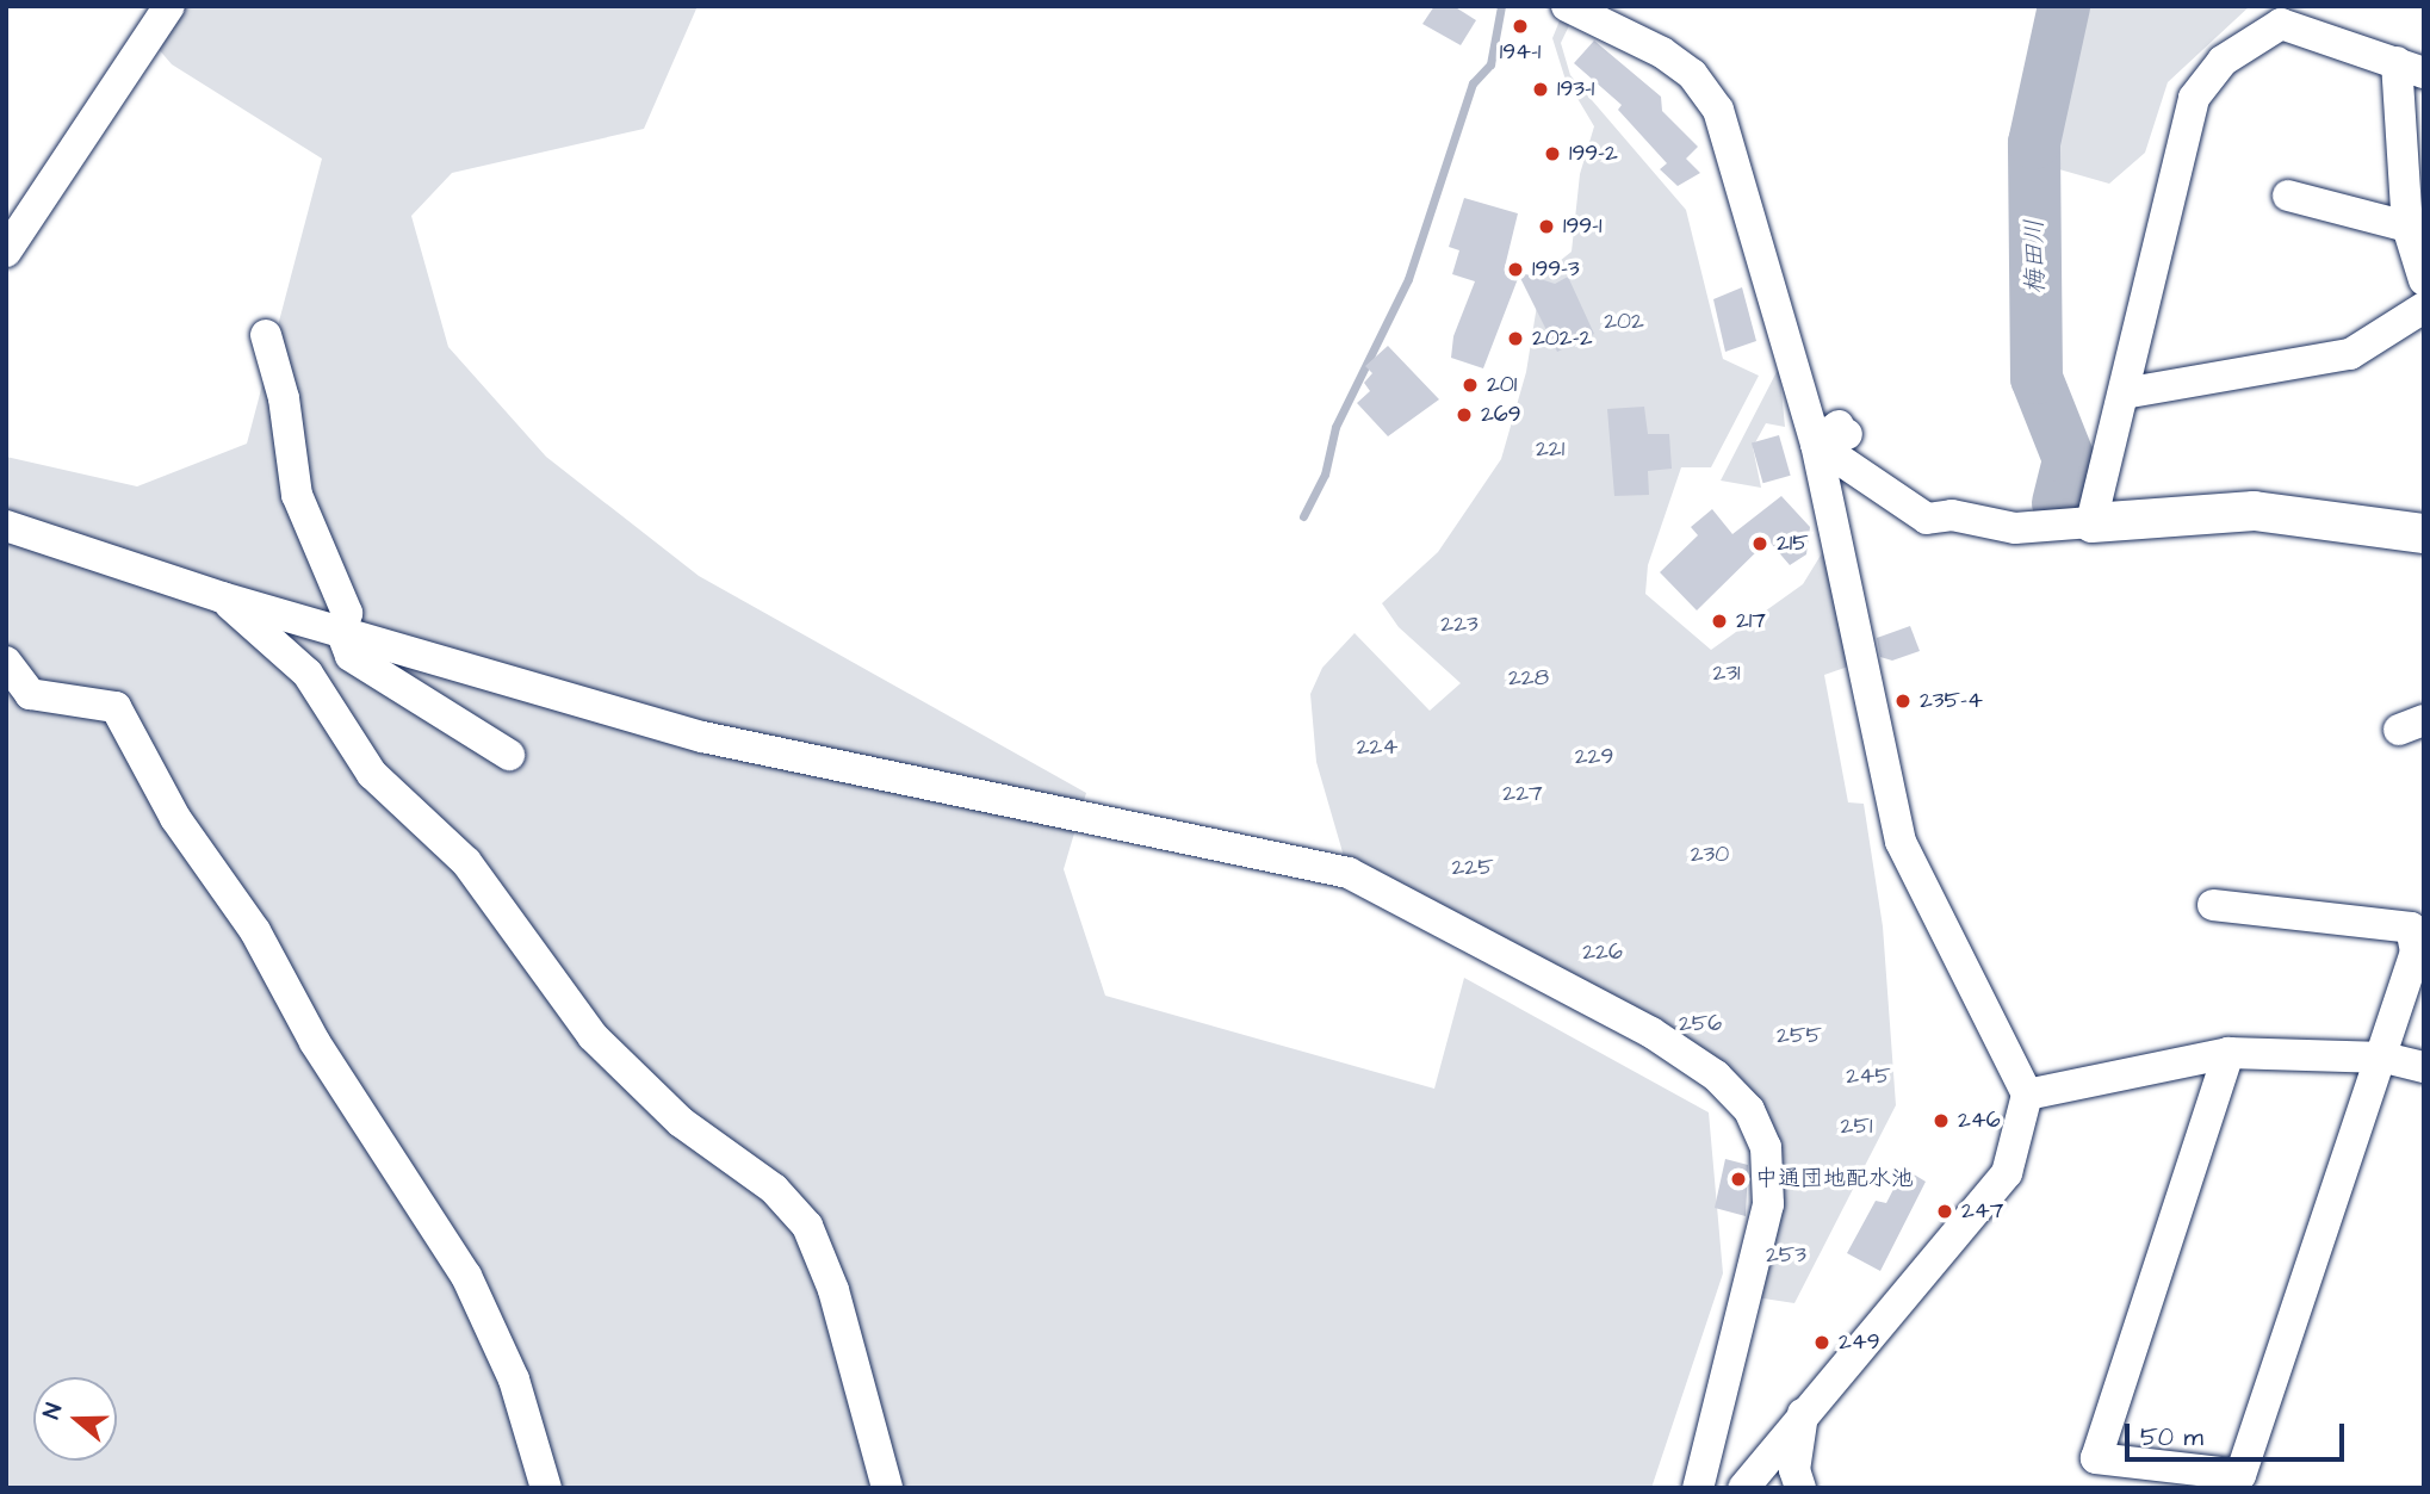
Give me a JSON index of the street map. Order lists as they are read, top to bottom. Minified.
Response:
{"water":["梅田川"],"parks":["202","221","223","231","228","224","229","227","230","225","226","256","255","245","251","253"],"places":["194-1","193-1","199-2","199-1","199-3","202-2","201","269","215","217","235-4","246","中通団地配水池","247","249"],"scale_bar":"50 m","north":"left"}
